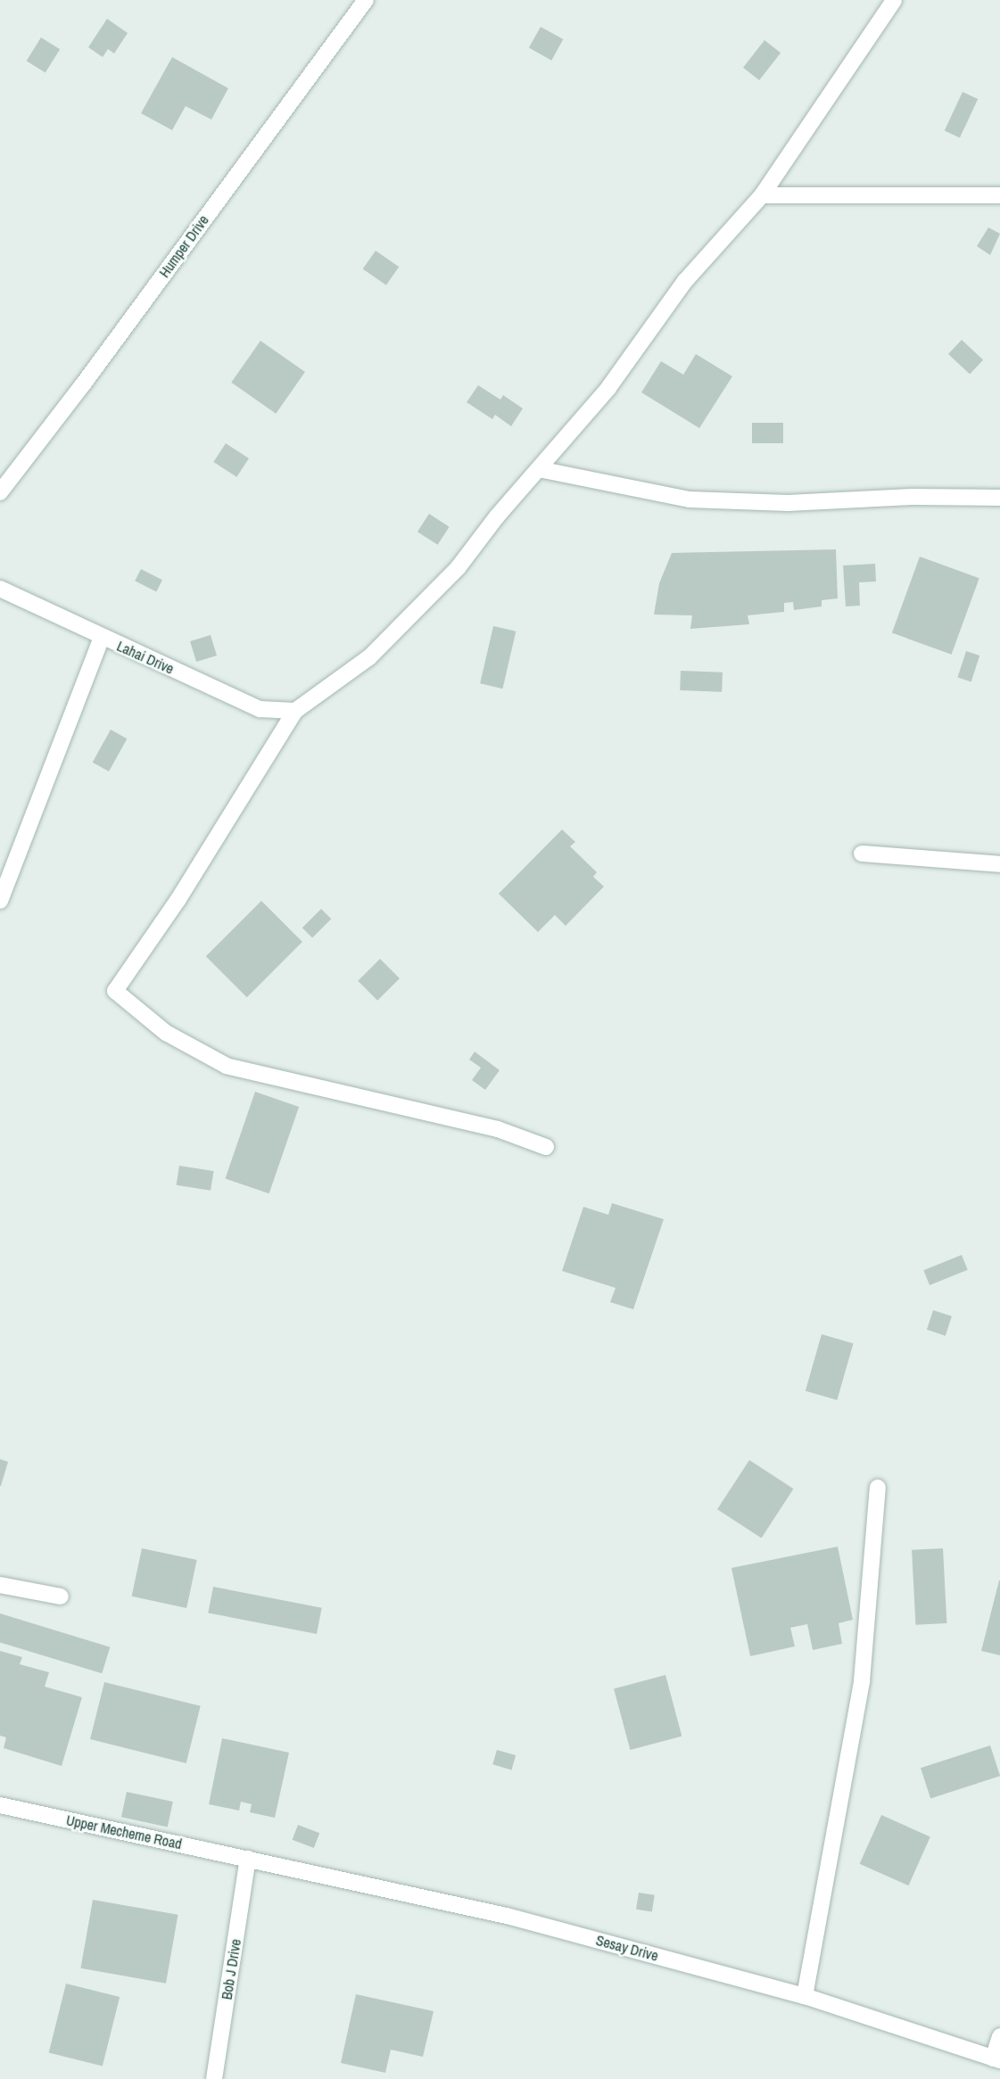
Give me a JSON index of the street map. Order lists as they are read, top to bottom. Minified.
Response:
{"streets":{"street":["Humper Drive","Lahai Drive","Upper Mecheme Road","Sesay Drive","Bob J Drive"]},"crossings":[["Upper Mecheme Road","Sesay Drive"],["Upper Mecheme Road","Bob J Drive"],["Sesay Drive","Bob J Drive"]]}
